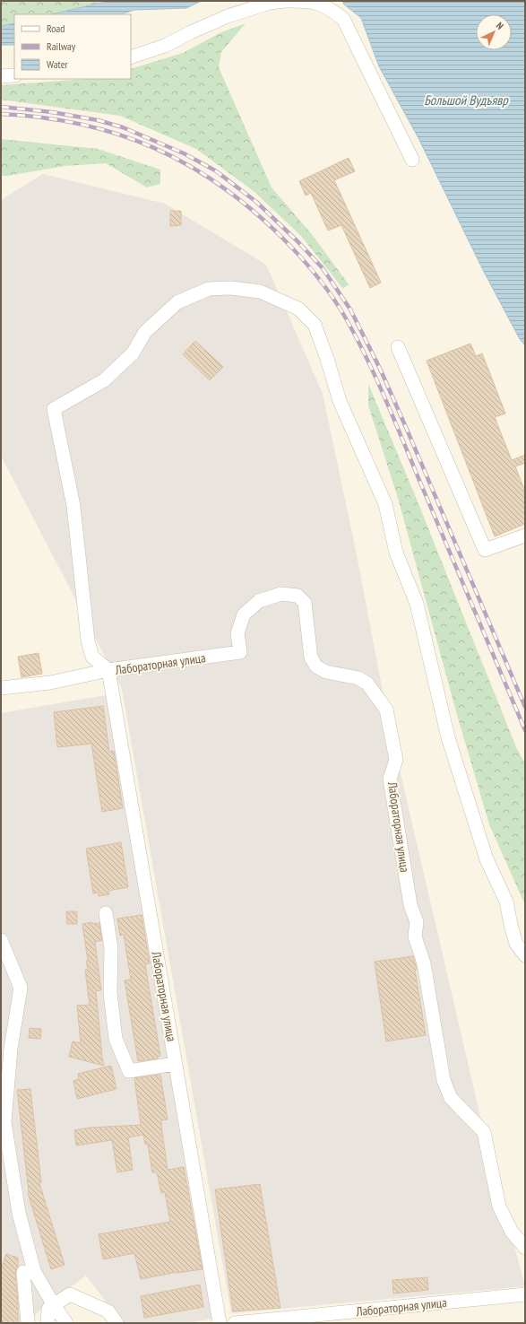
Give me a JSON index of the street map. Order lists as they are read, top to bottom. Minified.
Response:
{"streets":{"street":["Лабораторная улица"]},"water":["Большой Вудъявр"],"legend":["Road","Railway","Water"],"north":"top right"}
